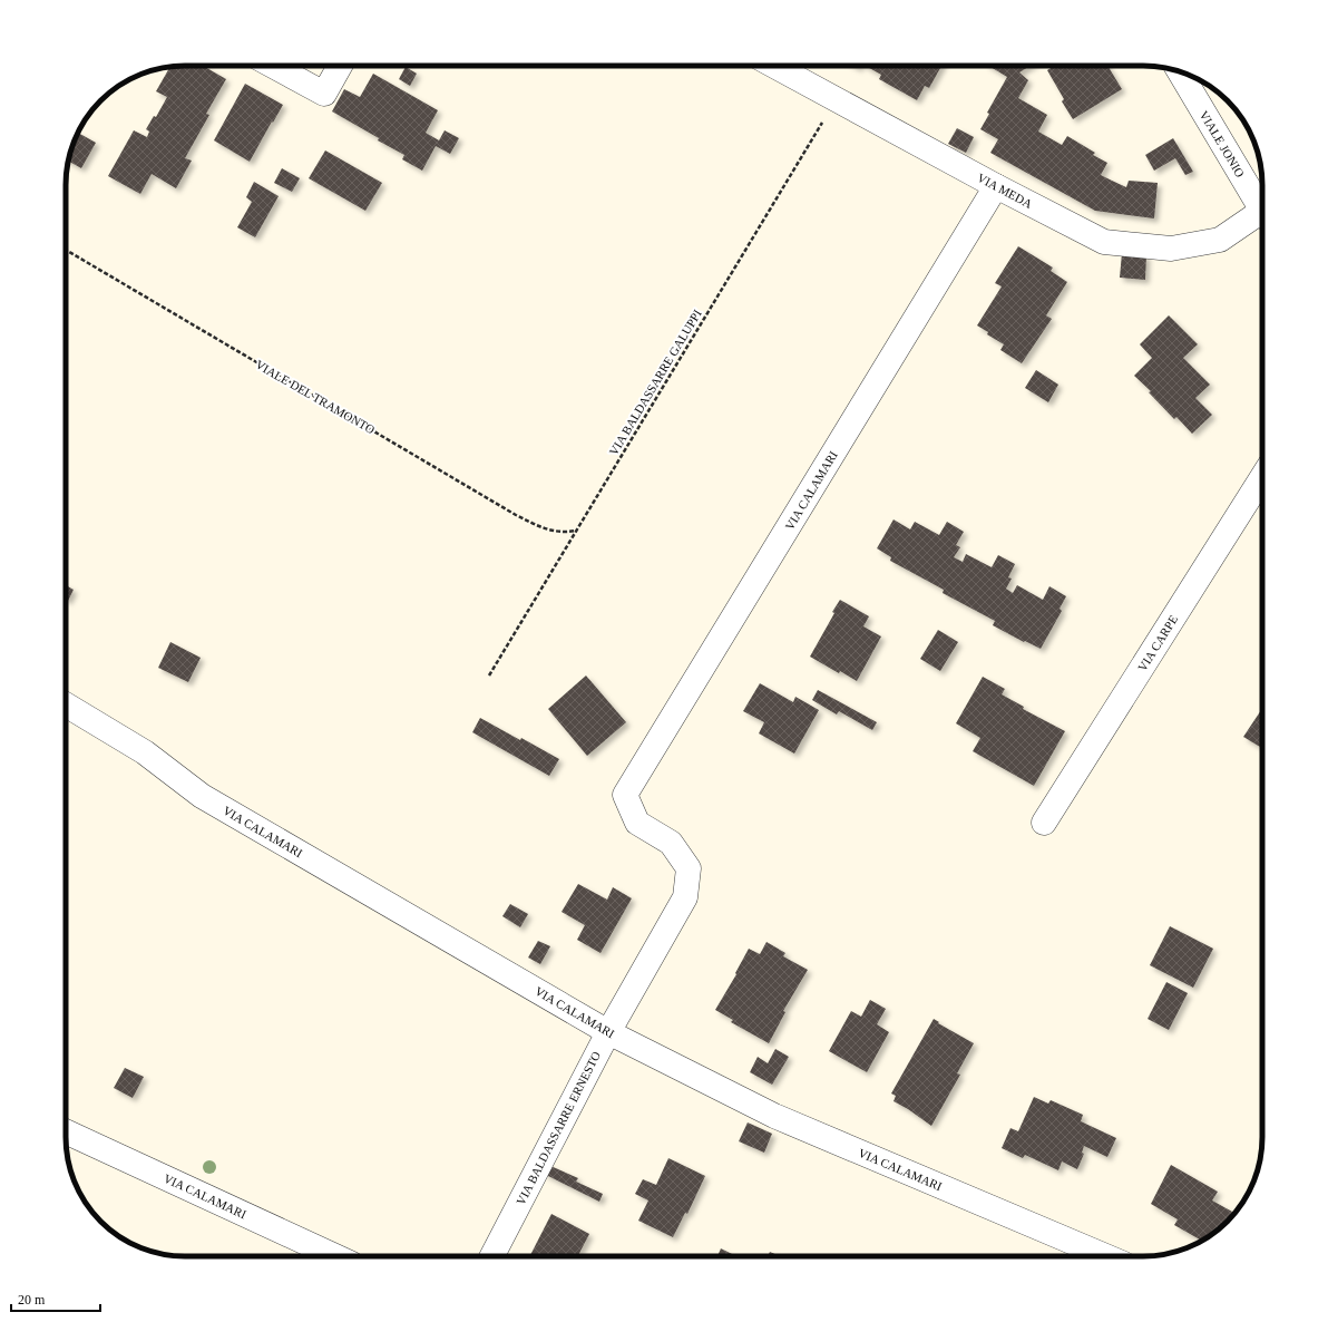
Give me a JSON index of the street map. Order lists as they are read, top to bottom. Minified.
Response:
{"streets":{"street":["VIALE JONIO","VIA MEDA","VIA CALAMARI","VIA CARPE","VIA BALDASSARRE ERNESTO"],"path":["VIA BALDASSARRE GALUPPI","VIALE DEL TRAMONTO"]},"crossings":[["VIA MEDA","VIA BALDASSARRE GALUPPI"],["VIA MEDA","VIA CALAMARI"],["VIA BALDASSARRE GALUPPI","VIALE DEL TRAMONTO"],["VIA CALAMARI","VIA BALDASSARRE ERNESTO"]],"scale_bar":"20 m"}
